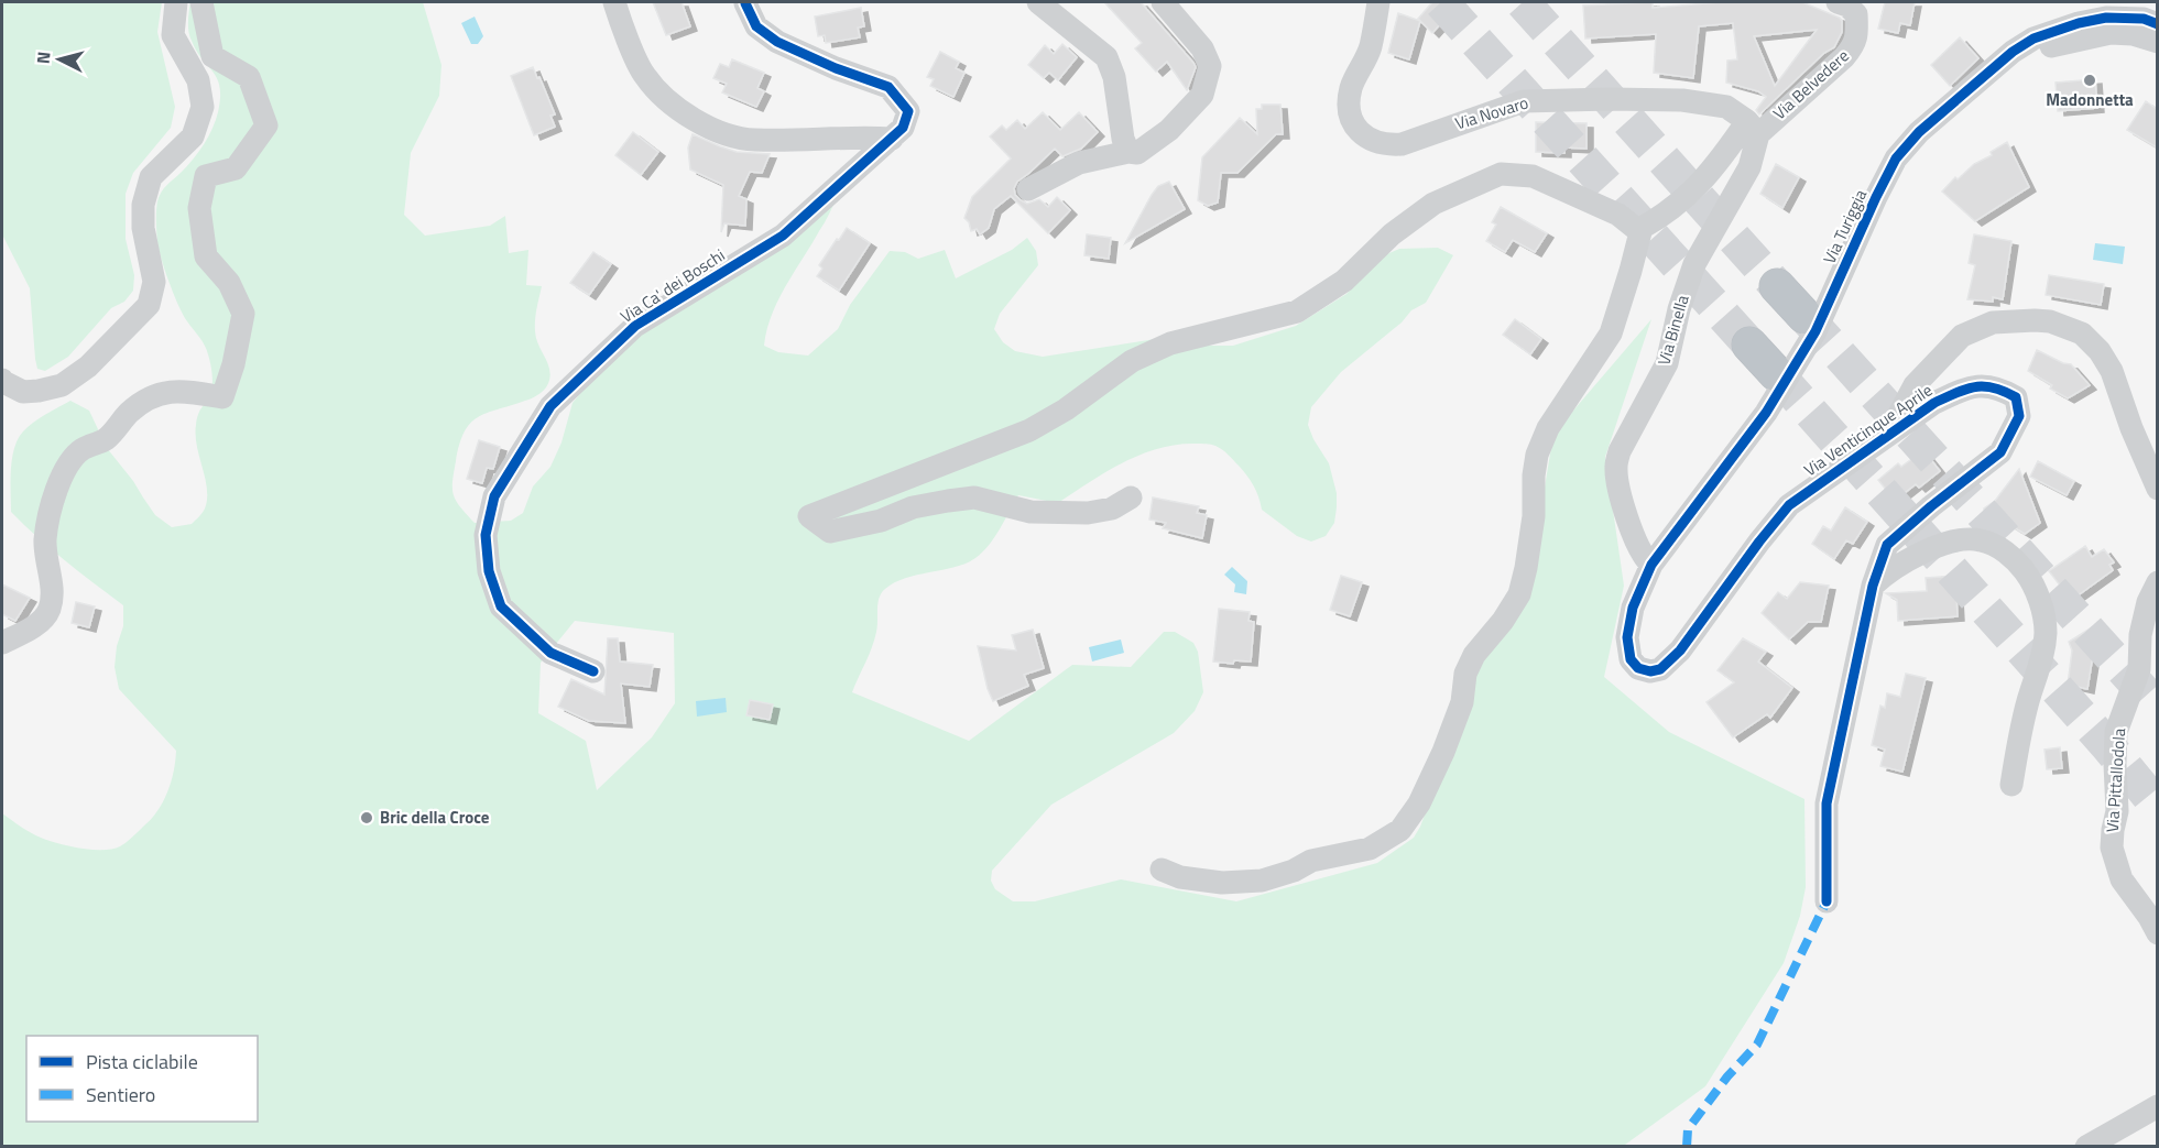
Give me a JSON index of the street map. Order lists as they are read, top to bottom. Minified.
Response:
{"streets":{"street":["Via Belvedere","Via Novaro","Via Turiggia","Via Ca' dei Boschi","Via Binella","Via Venticinque Aprile","Via Pittallodola"]},"crossings":[["Via Belvedere","Via Novaro"],["Via Belvedere","Via Binella"],["Via Novaro","Via Binella"],["Via Turiggia","Via Binella"],["Via Turiggia","Via Venticinque Aprile"],["Via Binella","Via Venticinque Aprile"]],"places":["Madonnetta","Bric della Croce"],"legend":["Pista ciclabile","Sentiero"],"north":"left"}
